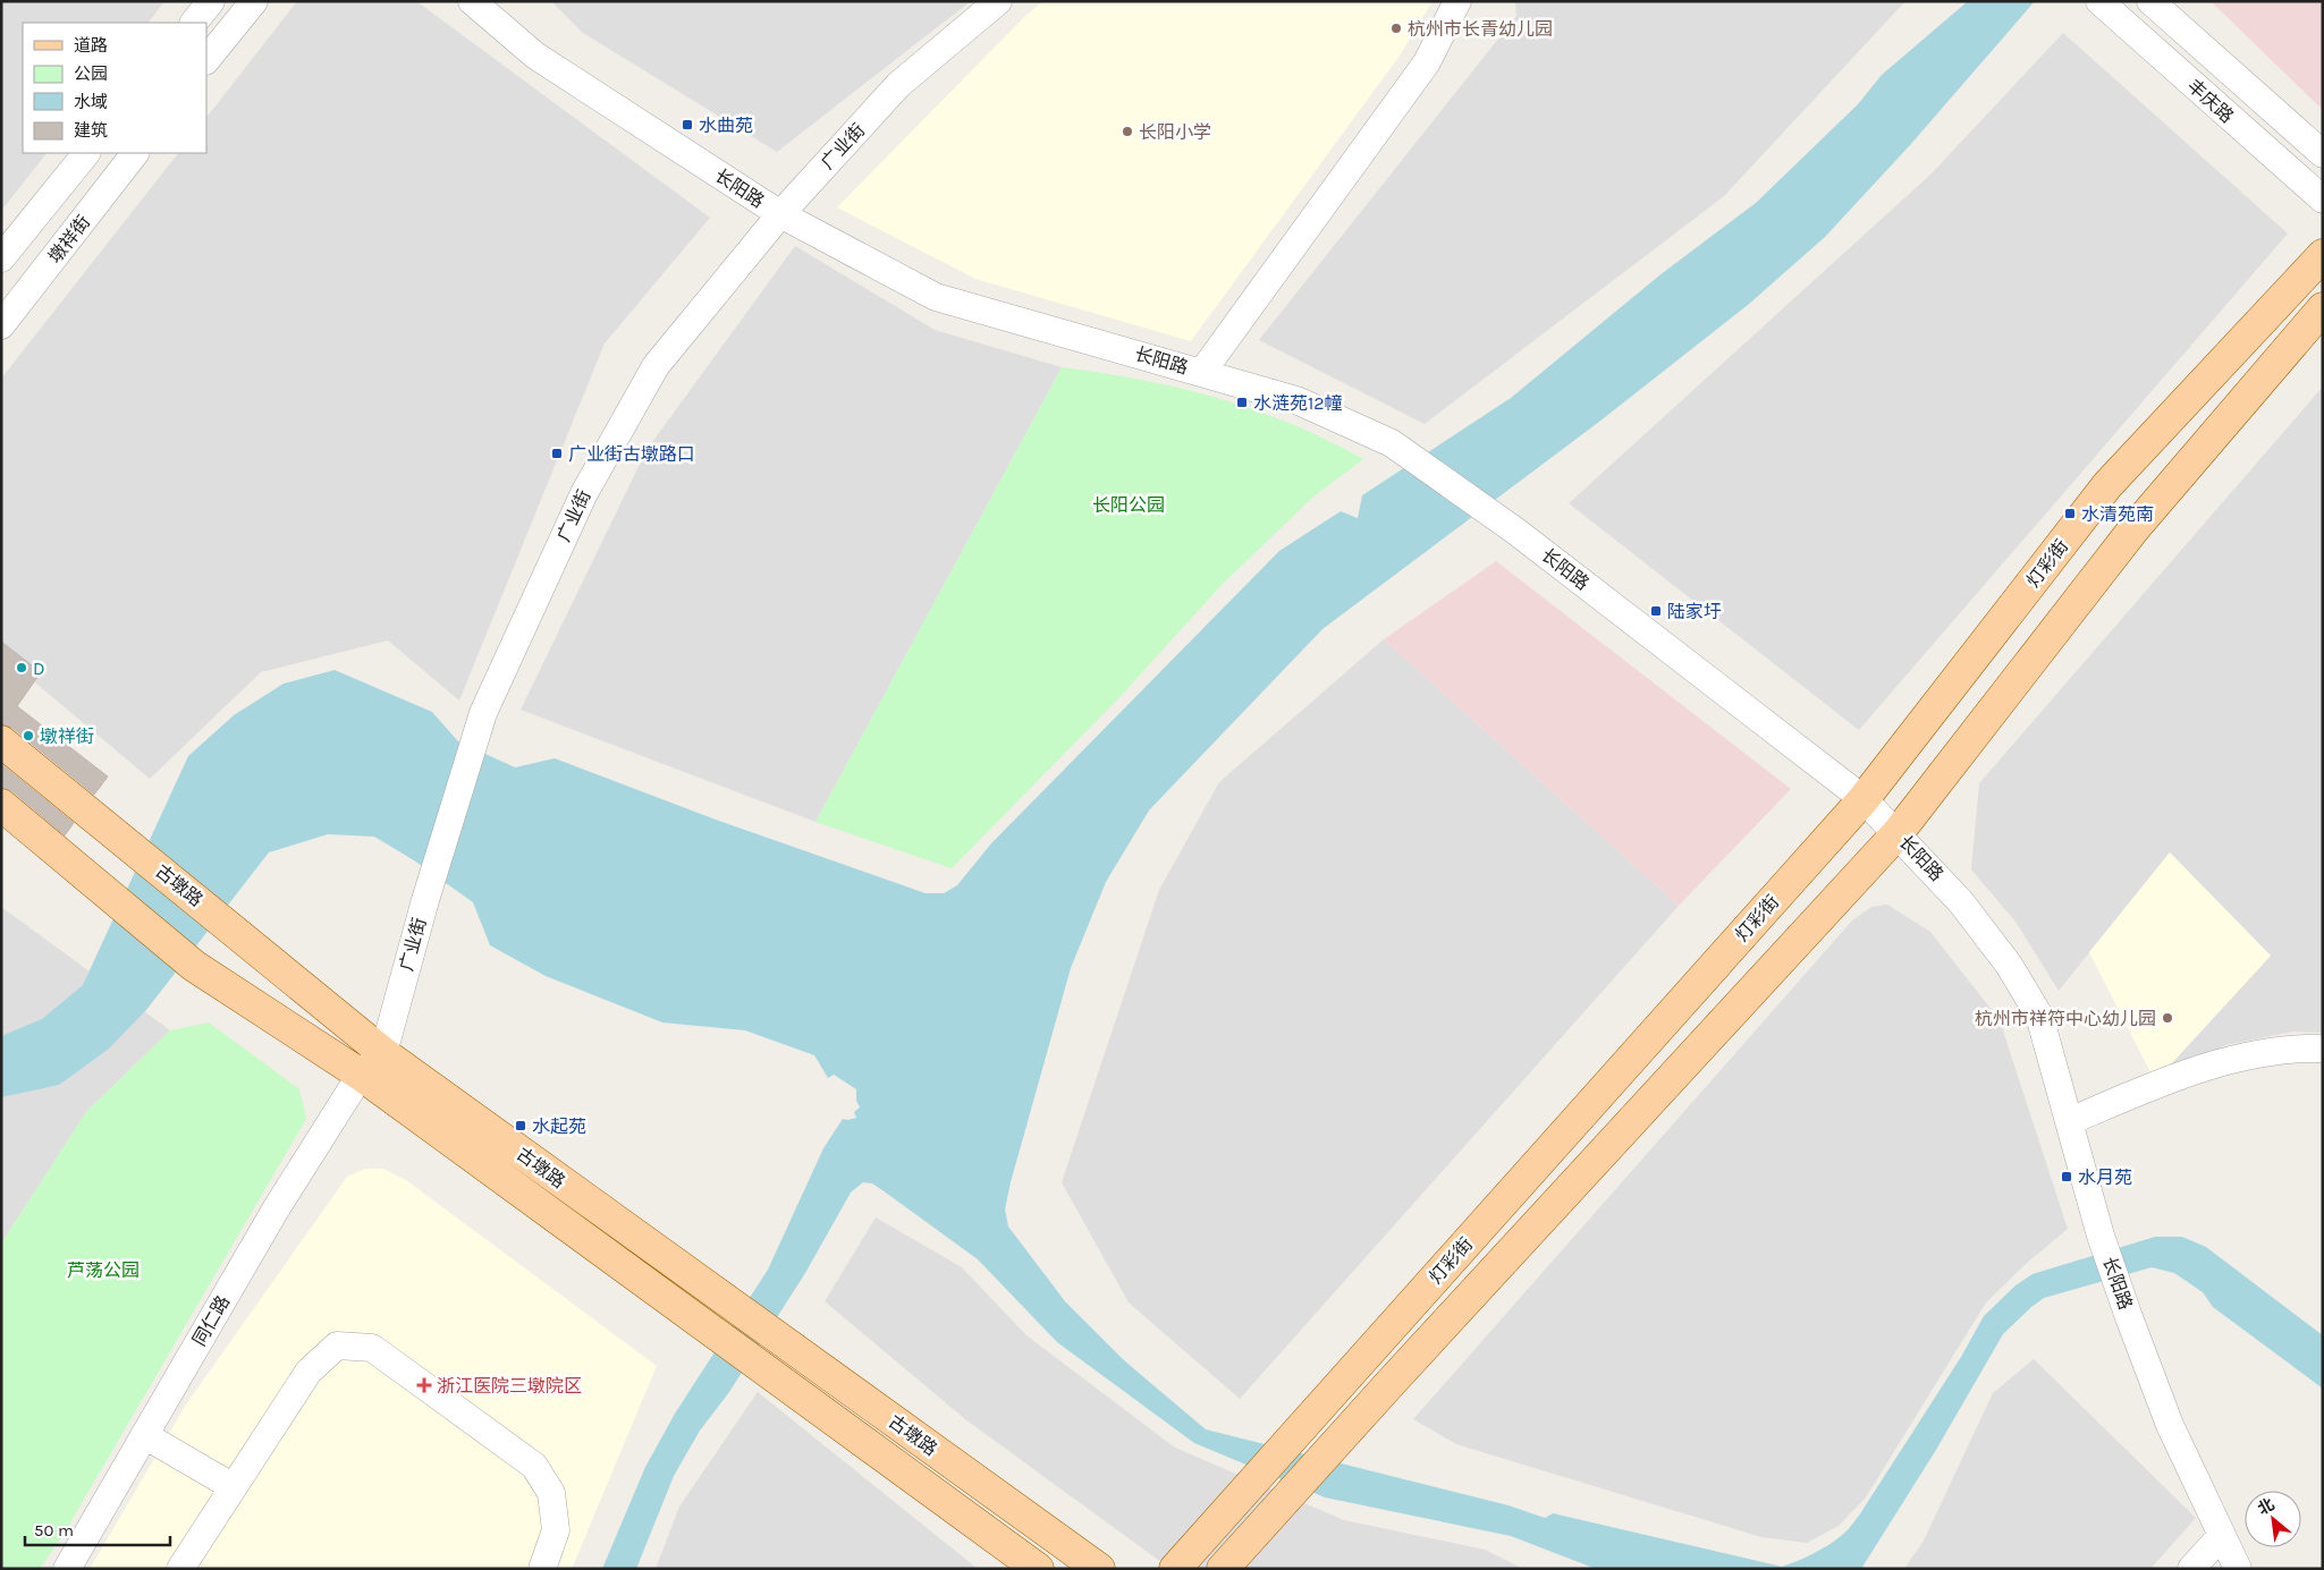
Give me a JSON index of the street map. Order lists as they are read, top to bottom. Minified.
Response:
{"streets":{"main road":["灯彩街","古墩路"],"street":["丰庆路","广业街","长阳路","墩祥街","同仁路"]},"crossings":[["广业街","长阳路"],["广业街","古墩路"],["长阳路","灯彩街"],["古墩路","同仁路"]],"parks":["长阳公园","芦荡公园"],"places":{"other":["杭州市长青幼儿园","长阳小学","D","墩祥街","杭州市祥符中心幼儿园"],"transit":["水曲苑","水涟苑12幢","广业街古墩路口","水清苑南","陆家圩","水起苑","水月苑"],"health":["浙江医院三墩院区"]},"legend":["道路","公园","水域","建筑"],"scale_bar":"50 m","north":"top left"}
